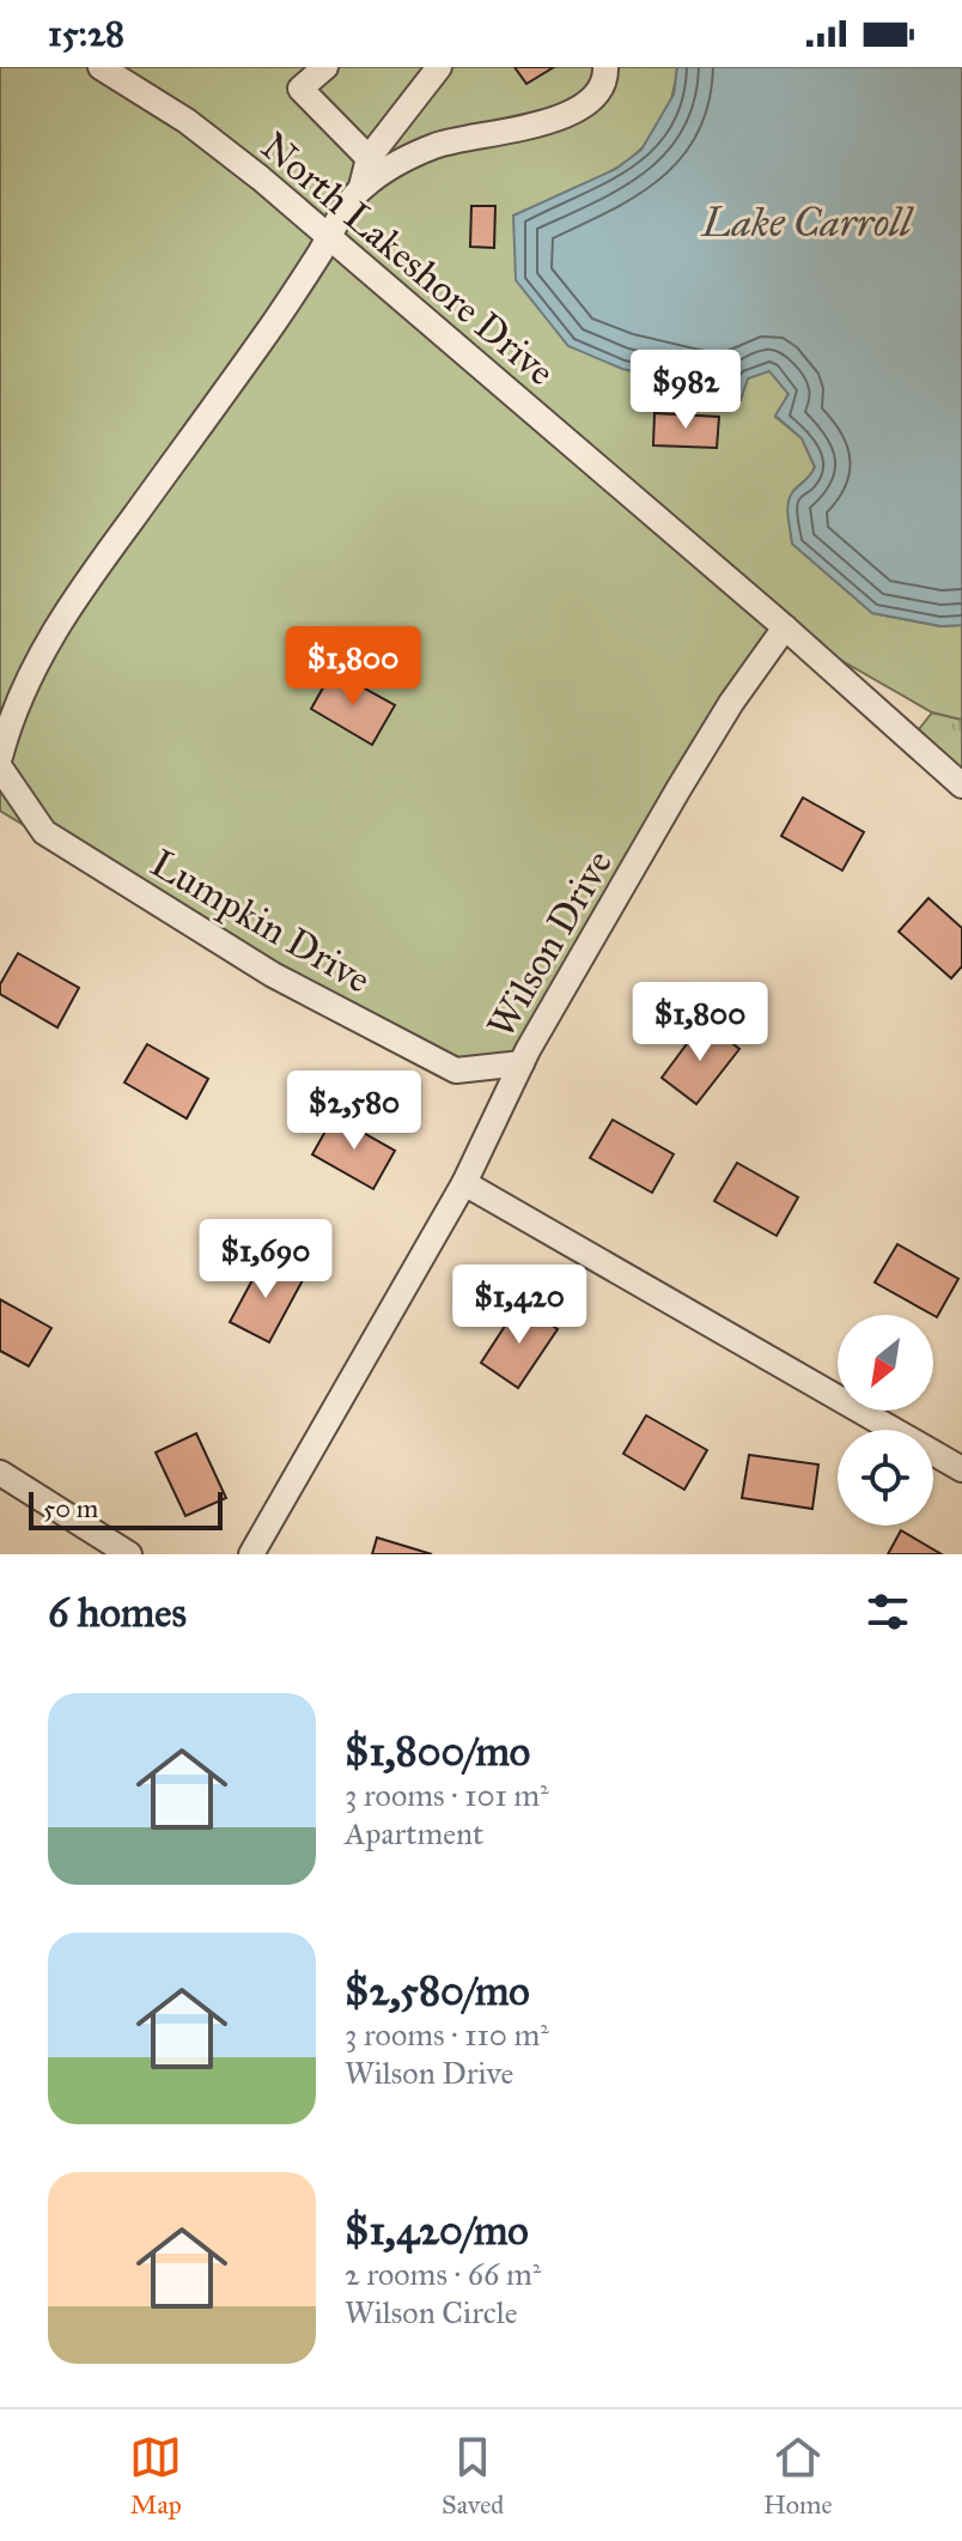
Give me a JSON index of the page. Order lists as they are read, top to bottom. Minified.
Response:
{"streets":{"street":["North Lakeshore Drive","Lumpkin Drive","Wilson Drive"]},"crossings":[["North Lakeshore Drive","Wilson Drive"],["Lumpkin Drive","Wilson Drive"]],"water":["Lake Carroll"],"scale_bar":"50 m","north":"bottom left","page":{"status":"15:28","price":["$982","$1,800","$1,800","$2,580","$1,690","$1,420"],"scale":"50 m","heading":"6 homes","list":[{"name":"$1,800/mo","note":"3 rooms · 101 m² · Apartment"},{"name":"$2,580/mo","note":"3 rooms · 110 m² · Wilson Drive"},{"name":"$1,420/mo","note":"2 rooms · 66 m² · Wilson Circle"}],"tabs":["Map","Saved","Home"]}}
